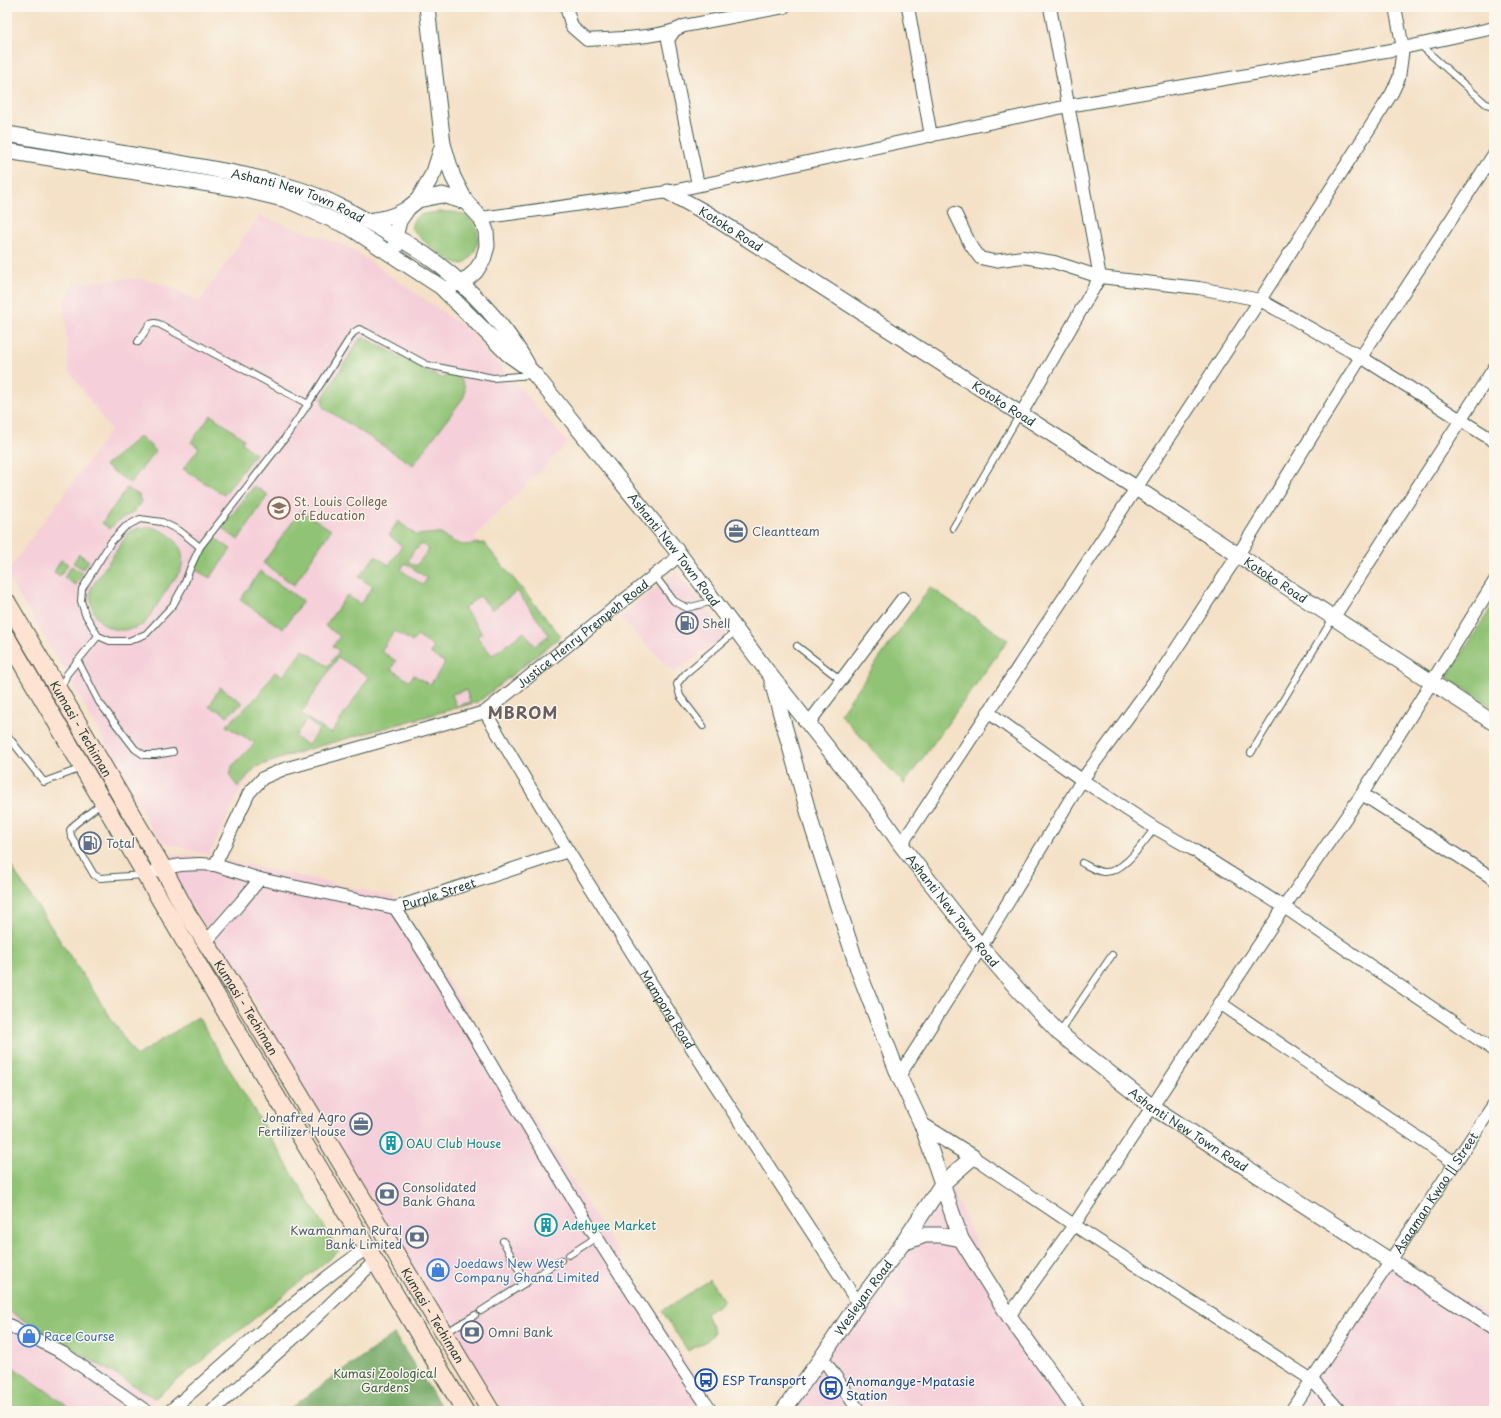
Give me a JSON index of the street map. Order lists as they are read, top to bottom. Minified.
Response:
{"streets":{"main road":["Kumasi - Techiman"],"street":["Ashanti New Town Road","Kotoko Road","Justice Henry Prempeh Road","Purple Street","Mampong Road","Asaaman Kwao || Street","Wesleyan Road"]},"crossings":[["Ashanti New Town Road","Justice Henry Prempeh Road"],["Ashanti New Town Road","Asaaman Kwao || Street"],["Justice Henry Prempeh Road","Mampong Road"],["Kumasi - Techiman","Purple Street"],["Purple Street","Mampong Road"],["Mampong Road","Wesleyan Road"]],"districts":["MBROM"],"parks":["Kumasi Zoological Gardens"],"places":{"school or university":["St. Louis College of Education"],"office":["Cleantteam","Jonafred Agro Fertilizer House"],"fuel station":["Shell","Total"],"building":["OAU Club House","Adehyee Market"],"bank":["Consolidated Bank Ghana","Kwamanman Rural Bank Limited","Omni Bank"],"shop":["Joedaws New West Company Ghana Limited","Race Course"],"bus stop":["ESP Transport","Anomangye-Mpatasie Station"]}}
